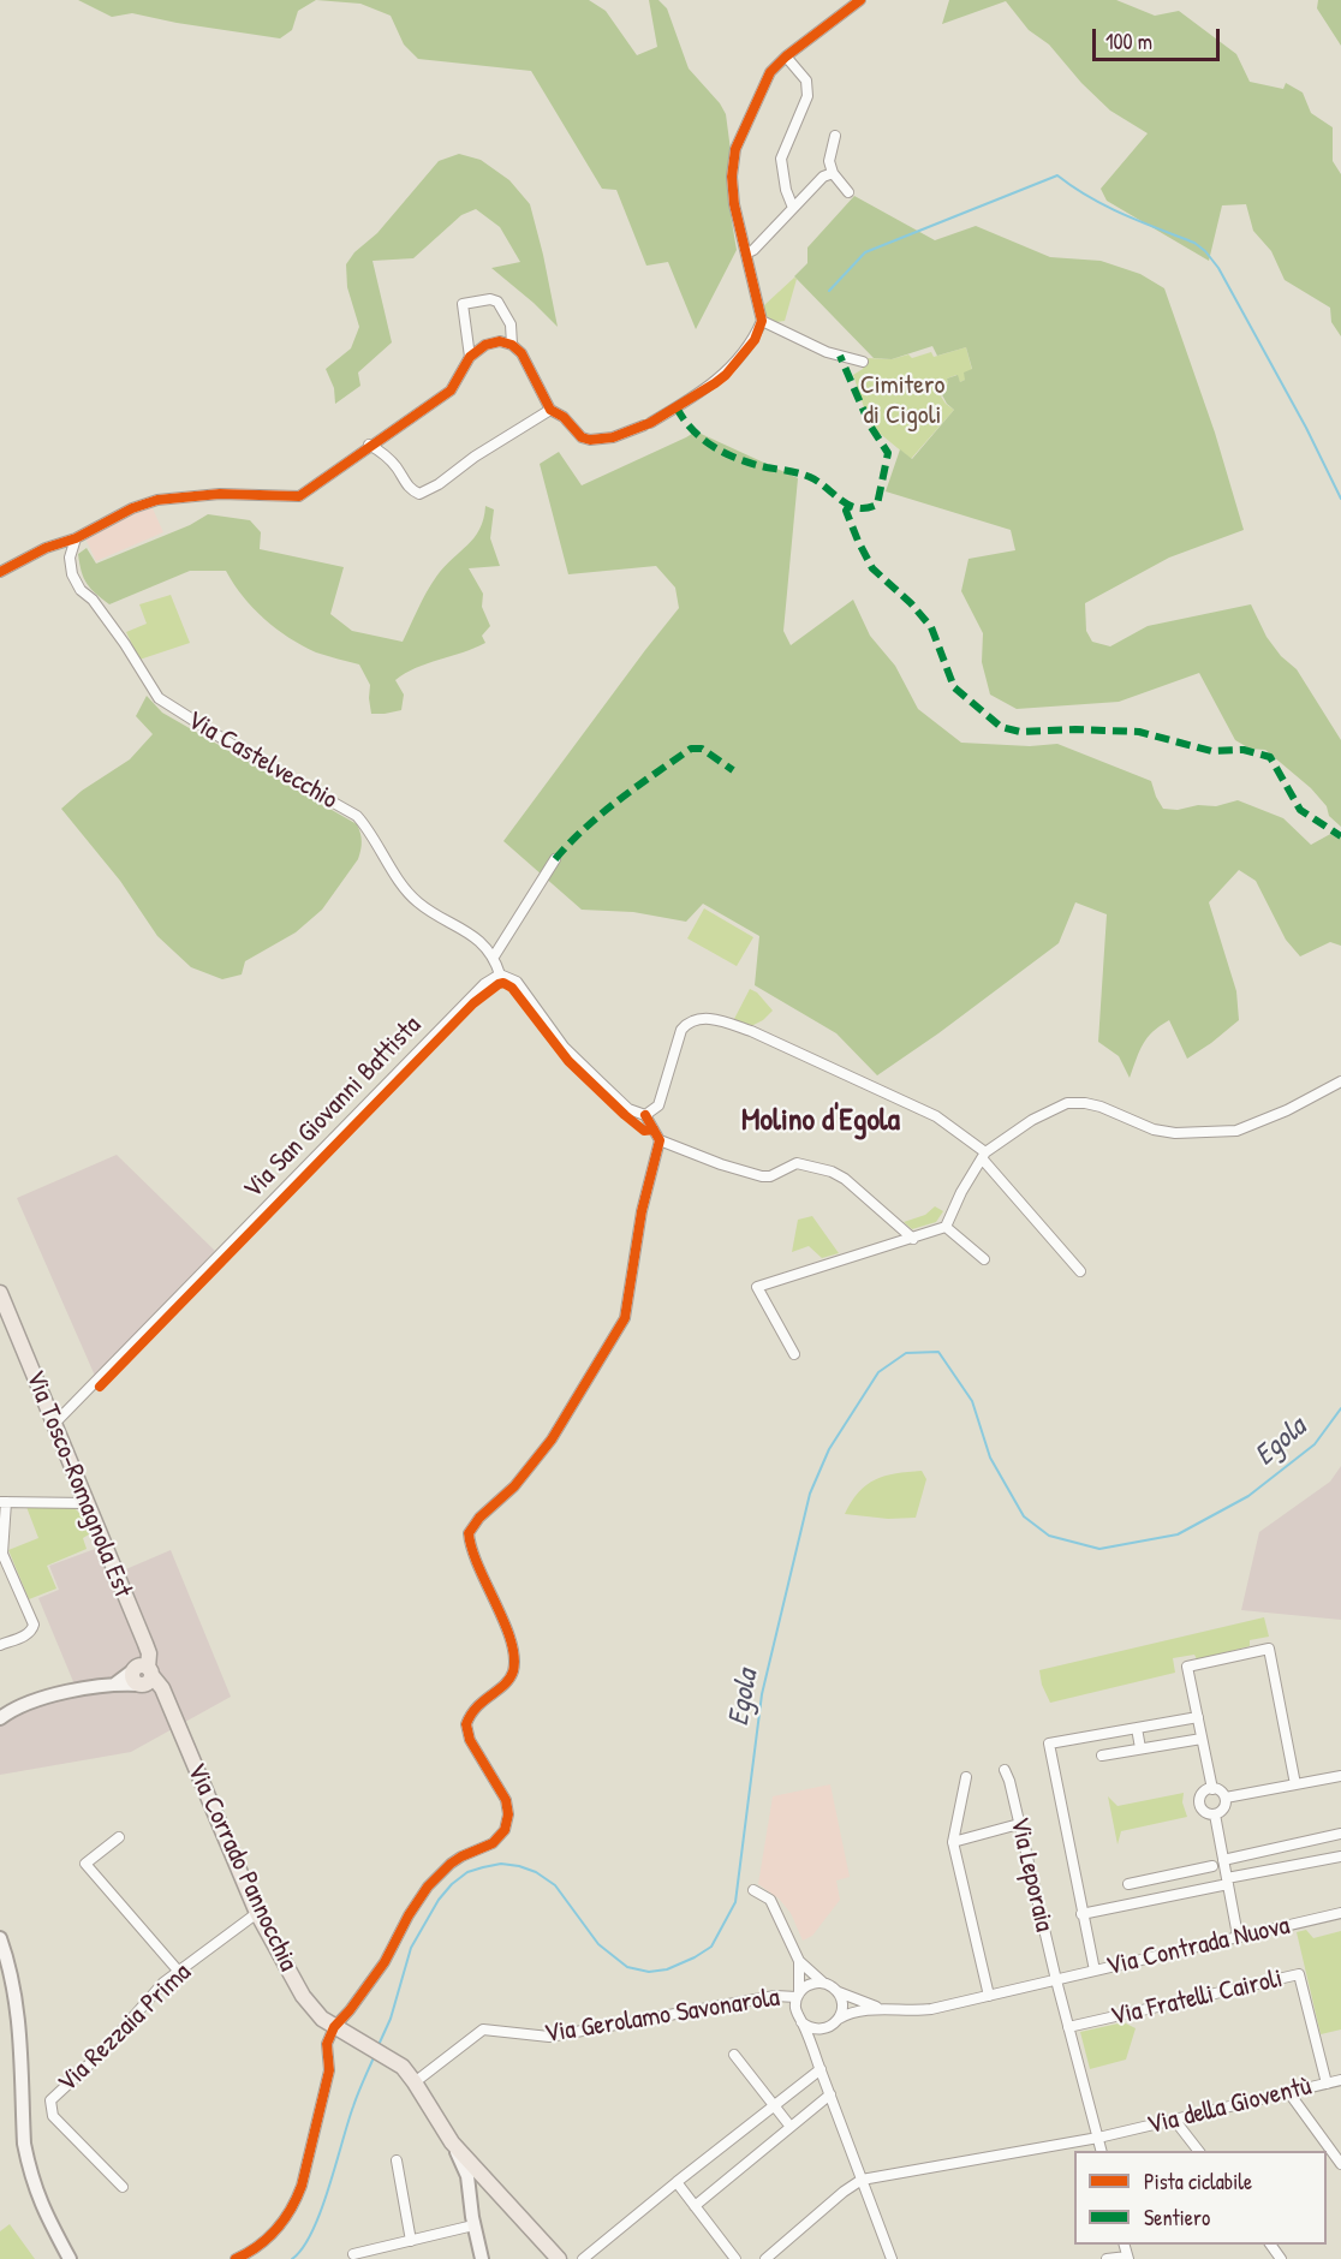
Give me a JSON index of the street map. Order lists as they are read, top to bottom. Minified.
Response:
{"streets":{"main road":["Via Tosco-Romagnola Est","Via Corrado Pannocchia"],"street":["Via Castelvecchio","Via San Giovanni Battista","Via Leporaia","Via Contrada Nuova","Via Fratelli Cairoli","Via Gerolamo Savonarola","Via Rezzaia Prima","Via della Gioventù"]},"crossings":[["Via Castelvecchio","Via San Giovanni Battista"],["Via San Giovanni Battista","Via Tosco-Romagnola Est"],["Via Tosco-Romagnola Est","Via Corrado Pannocchia"],["Via Corrado Pannocchia","Via Gerolamo Savonarola"],["Via Corrado Pannocchia","Via Rezzaia Prima"],["Via Leporaia","Via Contrada Nuova"],["Via Leporaia","Via Fratelli Cairoli"],["Via Leporaia","Via della Gioventù"],["Via Fratelli Cairoli","Via della Gioventù"]],"districts":["Molino d'Egola"],"water":["Egola"],"parks":["Cimitero di Cigoli"],"legend":["Pista ciclabile","Sentiero"],"scale_bar":"100 m"}
